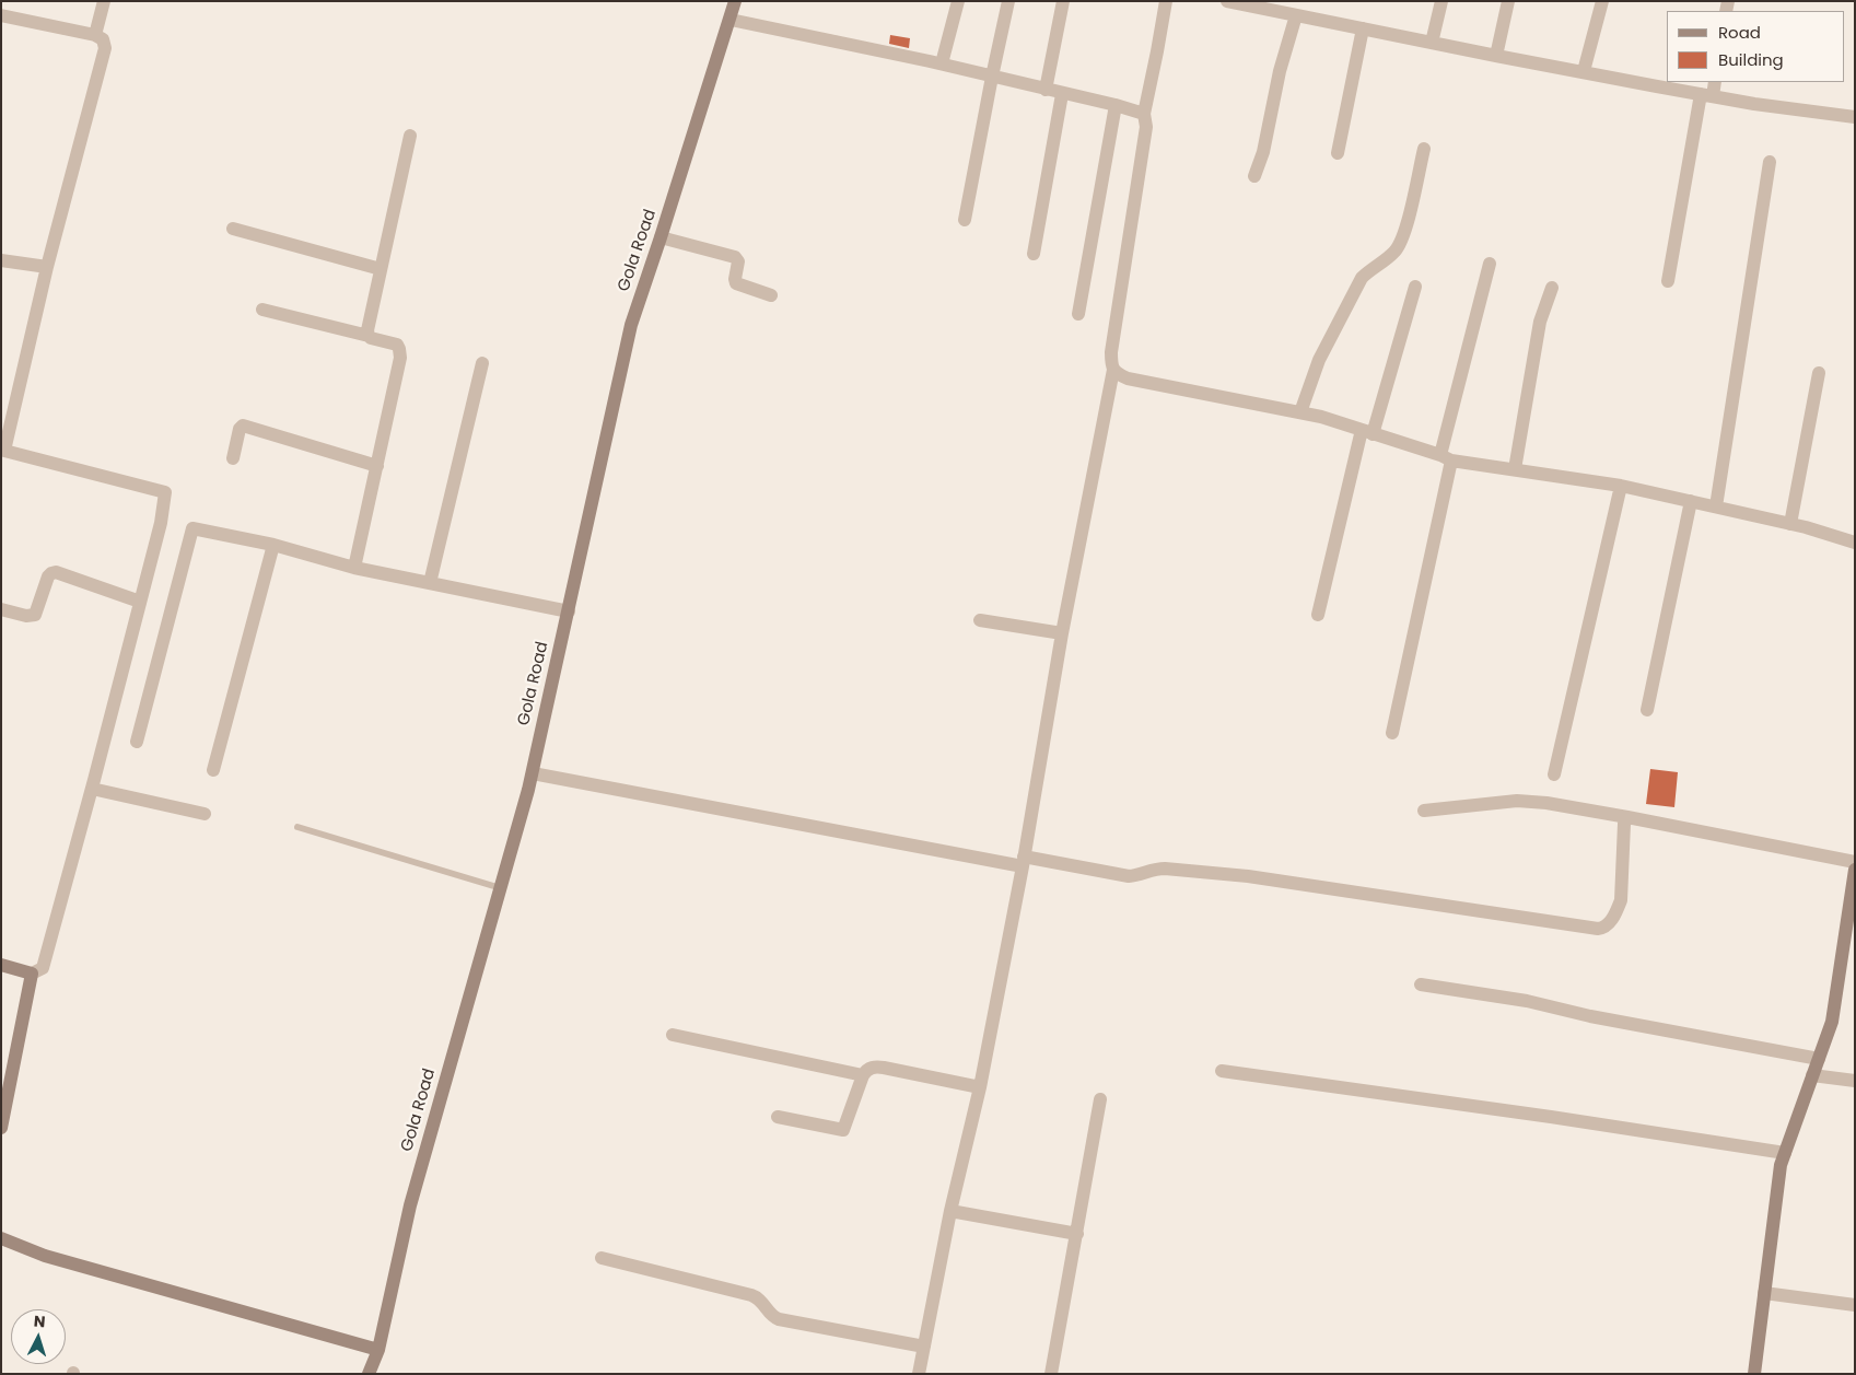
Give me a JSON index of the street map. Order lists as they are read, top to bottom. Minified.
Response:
{"streets":{"street":["Gola Road"]},"legend":["Road","Building"],"north":"top"}
